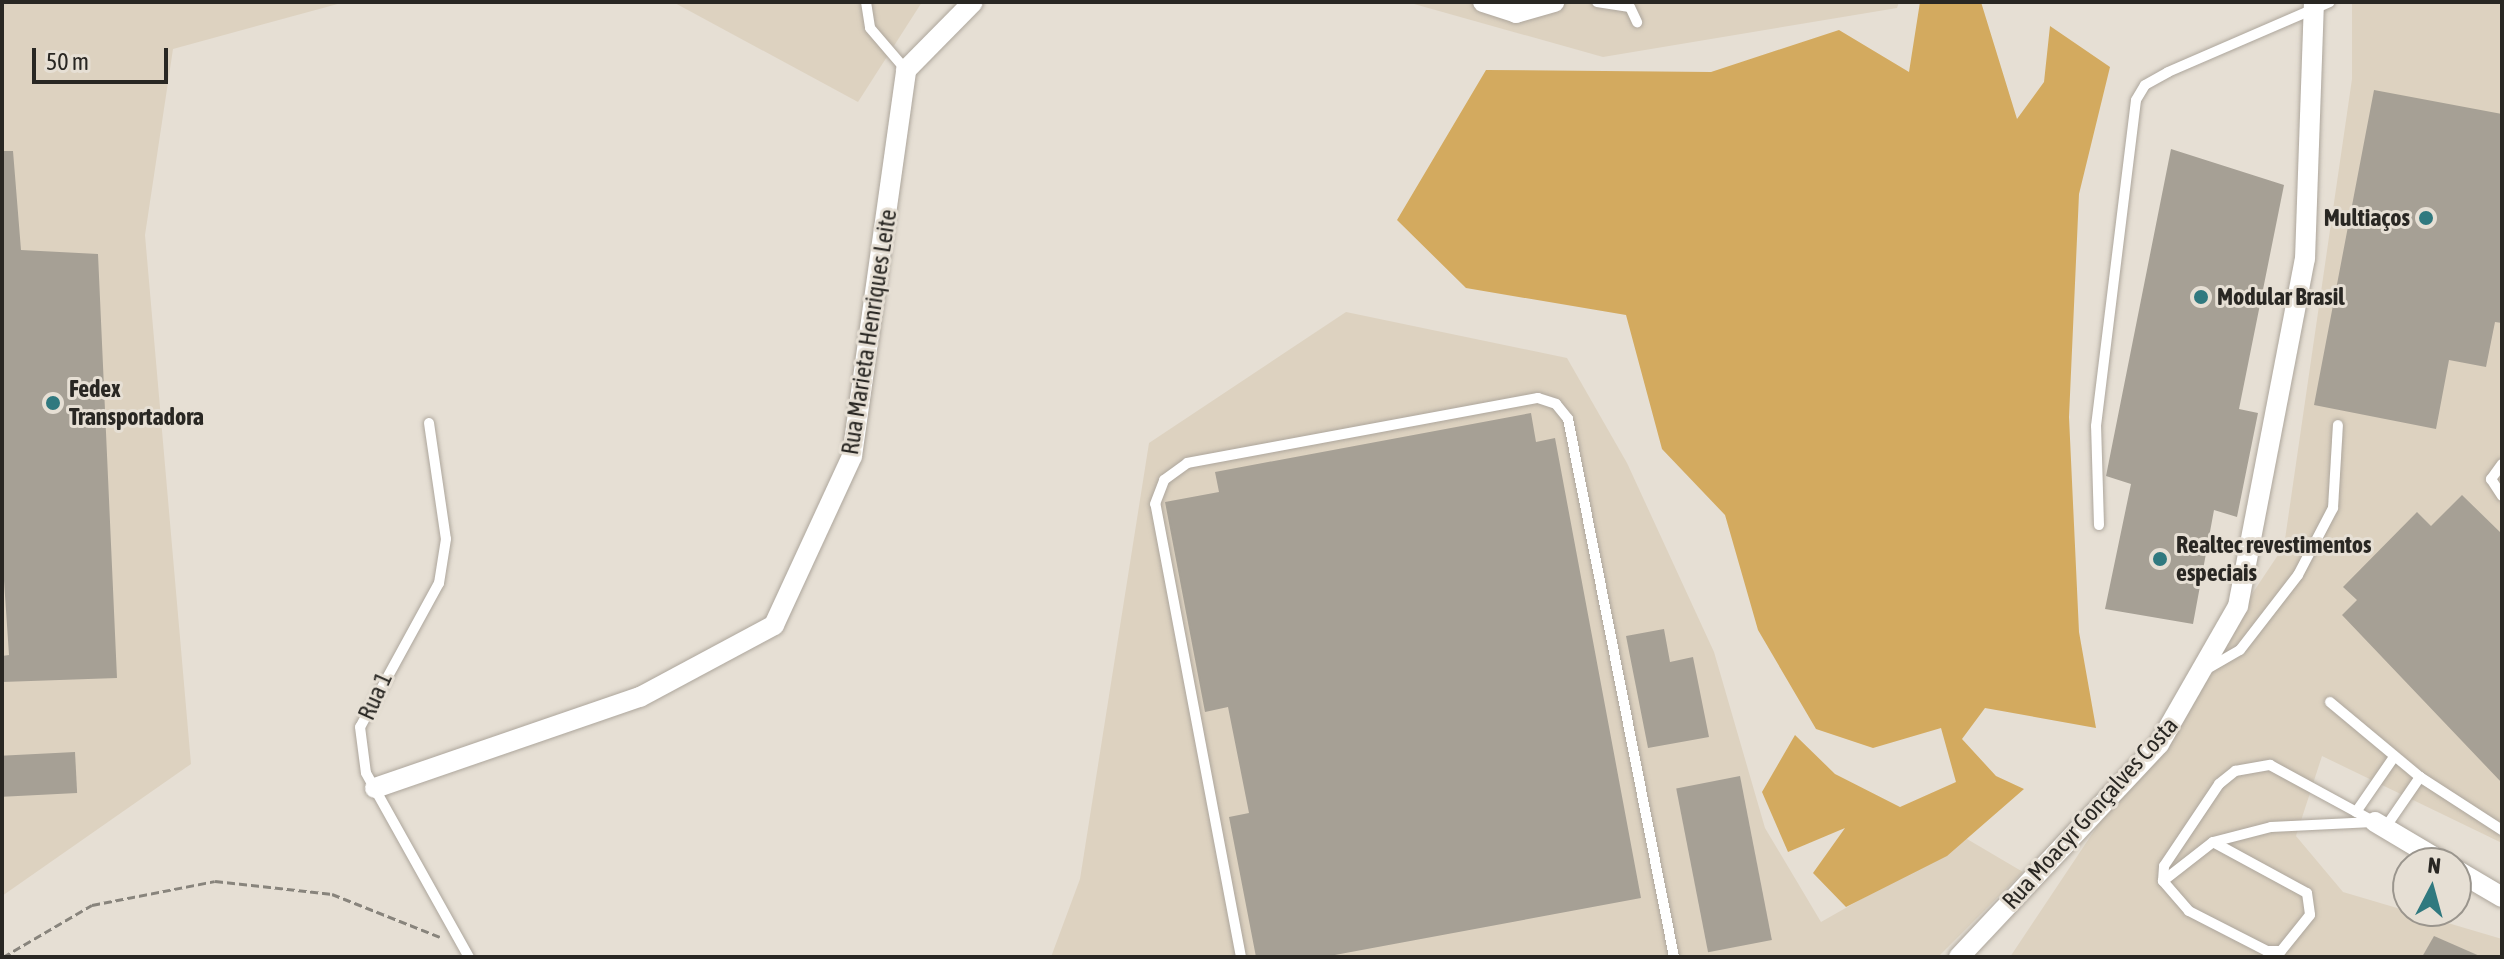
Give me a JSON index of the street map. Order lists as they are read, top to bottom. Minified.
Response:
{"streets":{"street":["Rua Marieta Henriques Leite","Rua Moacyr Gonçalves Costa"],"lane":["Rua 1"]},"crossings":[["Rua Marieta Henriques Leite","Rua 1"]],"places":["Multiaços","Modular Brasil","Fedex Transportadora","Realtec revestimentos especiais"],"scale_bar":"50 m","north":"top"}
